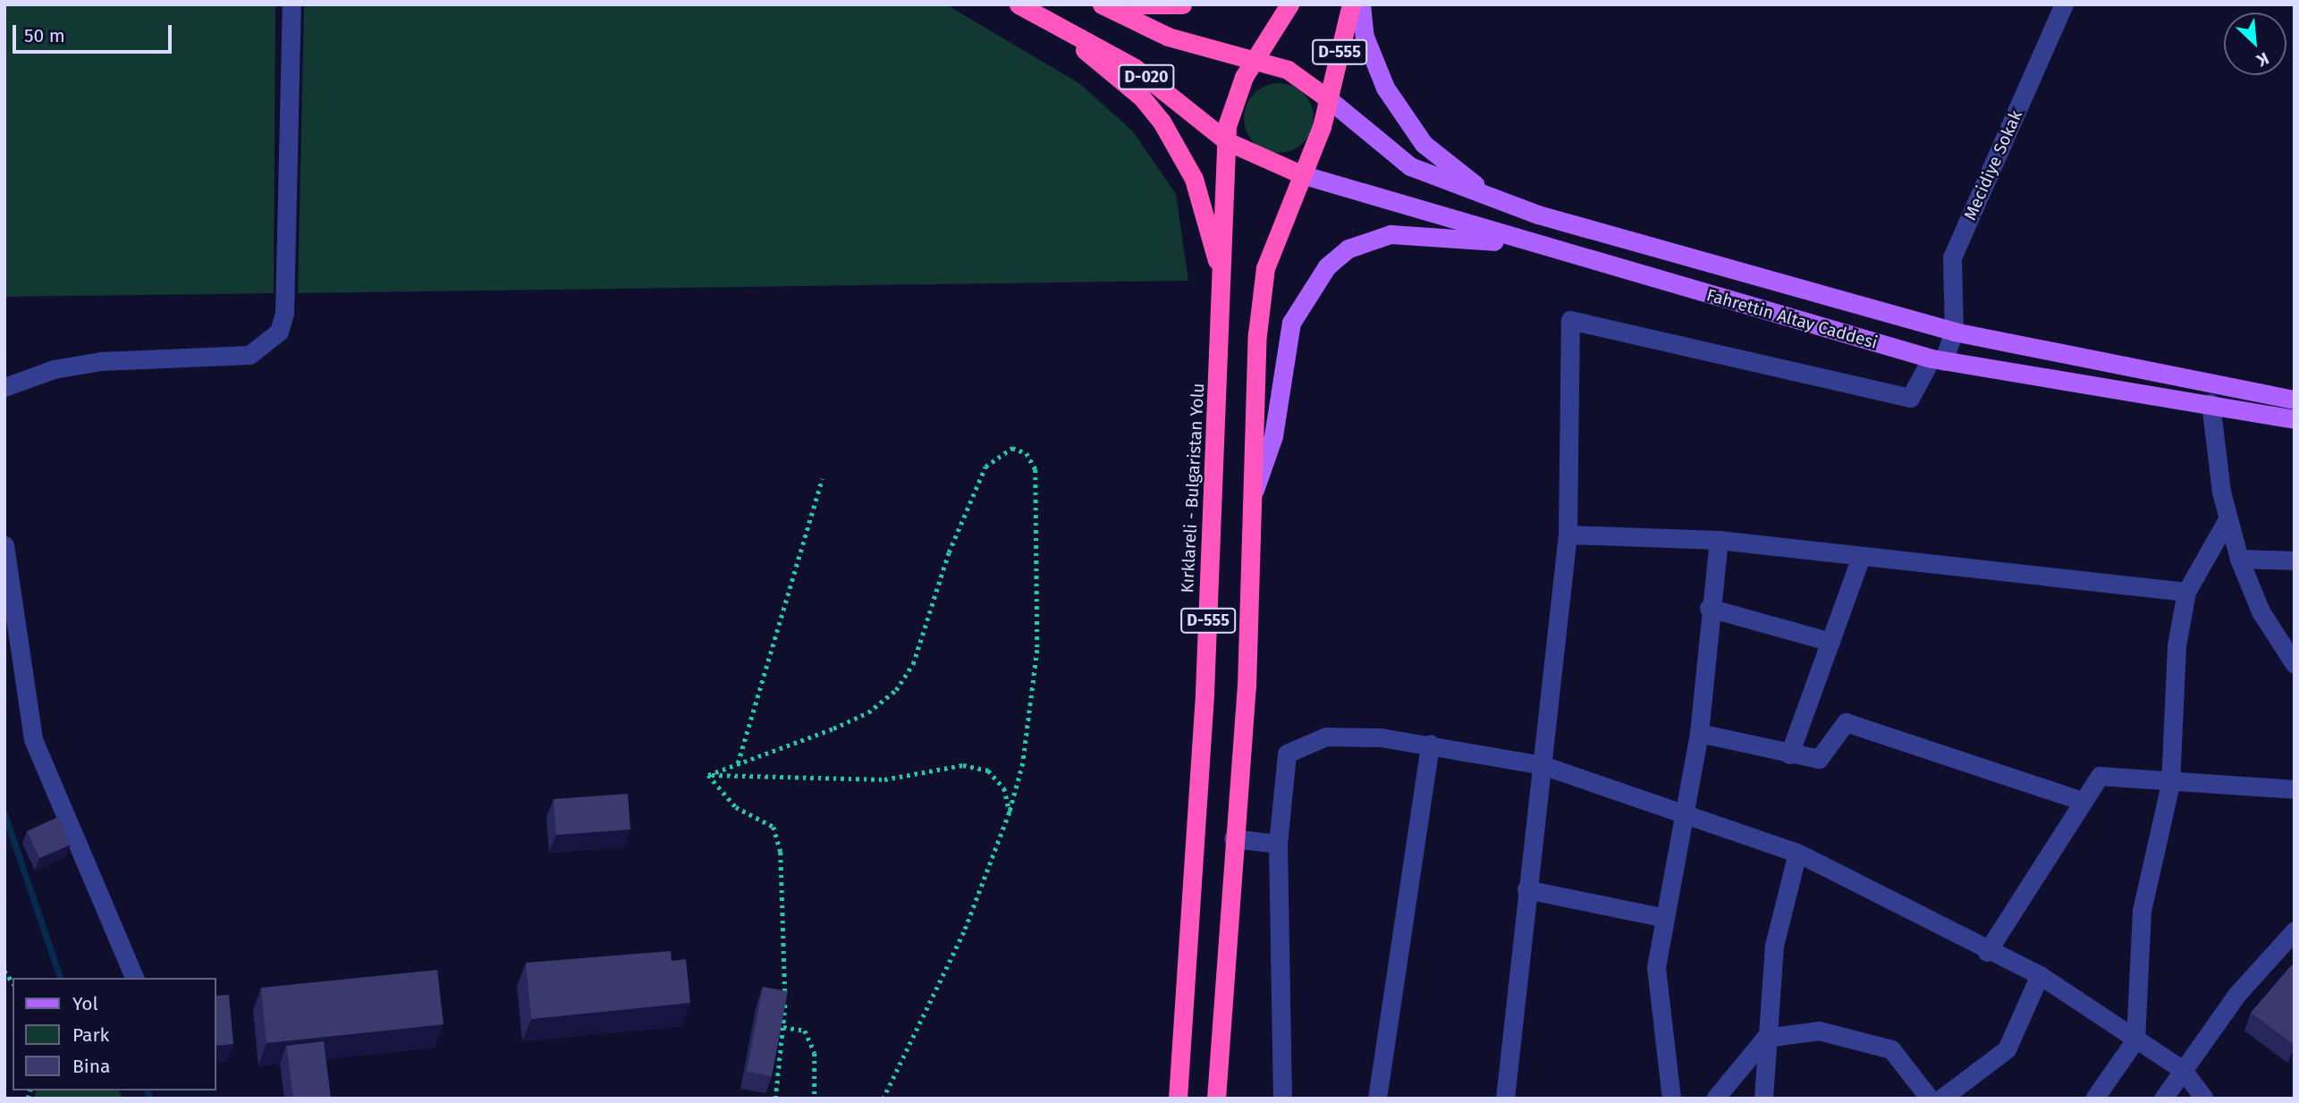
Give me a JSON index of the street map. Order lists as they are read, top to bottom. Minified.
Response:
{"streets":{"highway":["D-555","D-020","Kırklareli - Bulgaristan Yolu"],"main road":["Fahrettin Altay Caddesi"],"street":["Mecidiye Sokak"]},"crossings":[["D-555","D-020"],["D-555","Fahrettin Altay Caddesi"],["D-555","Kırklareli - Bulgaristan Yolu"],["D-020","Fahrettin Altay Caddesi"],["D-020","Kırklareli - Bulgaristan Yolu"],["Mecidiye Sokak","Fahrettin Altay Caddesi"]],"legend":["Yol","Park","Bina"],"scale_bar":"50 m","north":"bottom right"}
